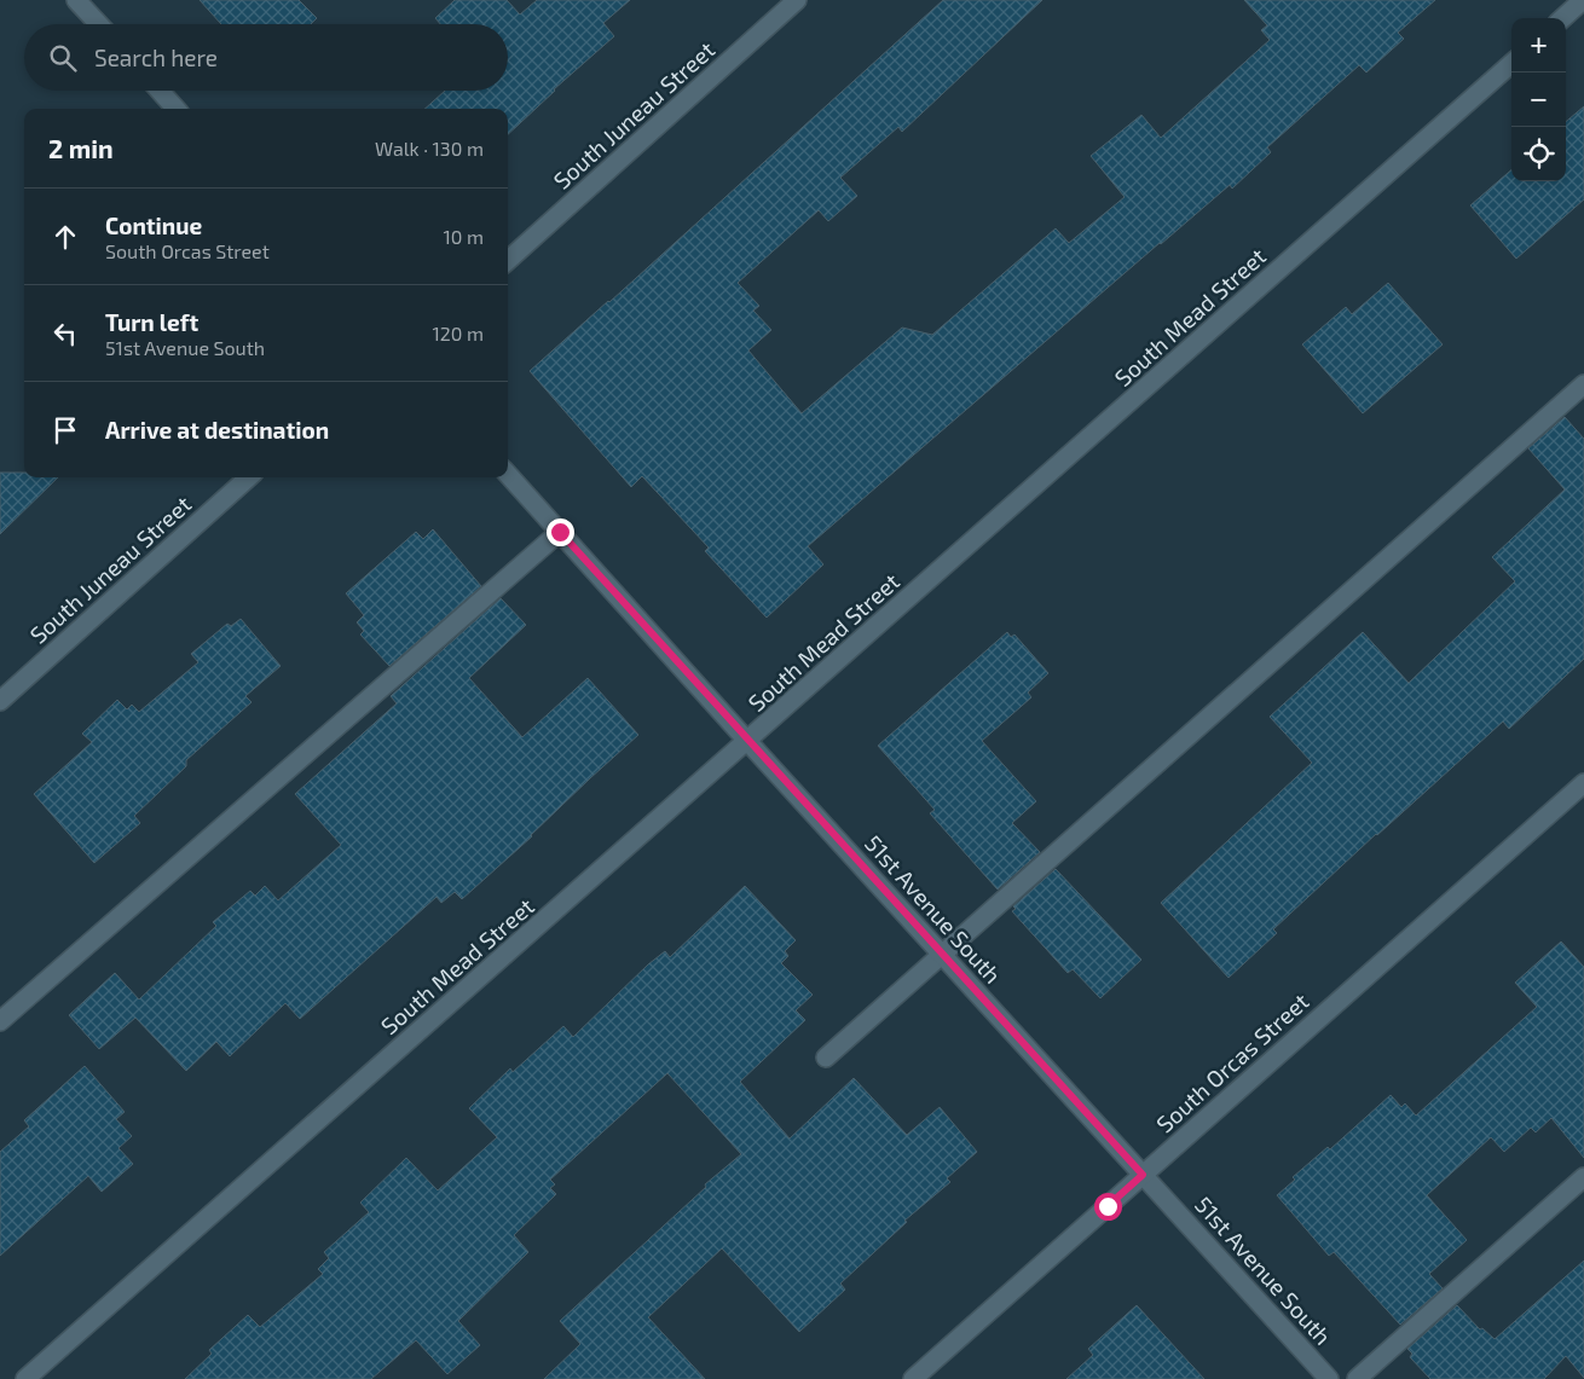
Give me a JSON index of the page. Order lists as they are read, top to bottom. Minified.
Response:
{"streets":{"street":["South Juneau Street","South Mead Street","51st Avenue South","South Orcas Street"]},"crossings":[["South Mead Street","51st Avenue South"],["51st Avenue South","South Orcas Street"]],"page":{"map_buttons":["+","−"],"search":"Search here","heading":["2 min","Walk · 130 m"],"list":[["Continue","South Orcas Street","10 m"],["Turn left","51st Avenue South","120 m"],"Arrive at destination"]}}
